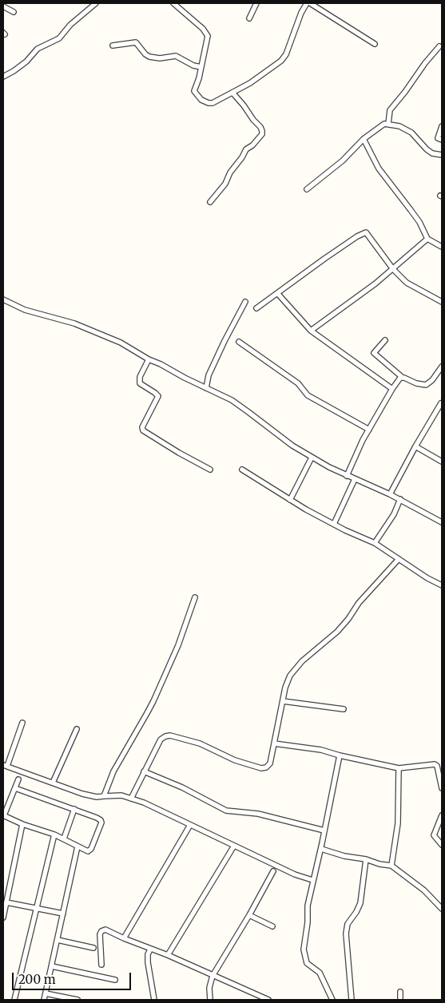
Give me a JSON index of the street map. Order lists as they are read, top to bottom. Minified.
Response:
{"scale_bar":"200 m"}
